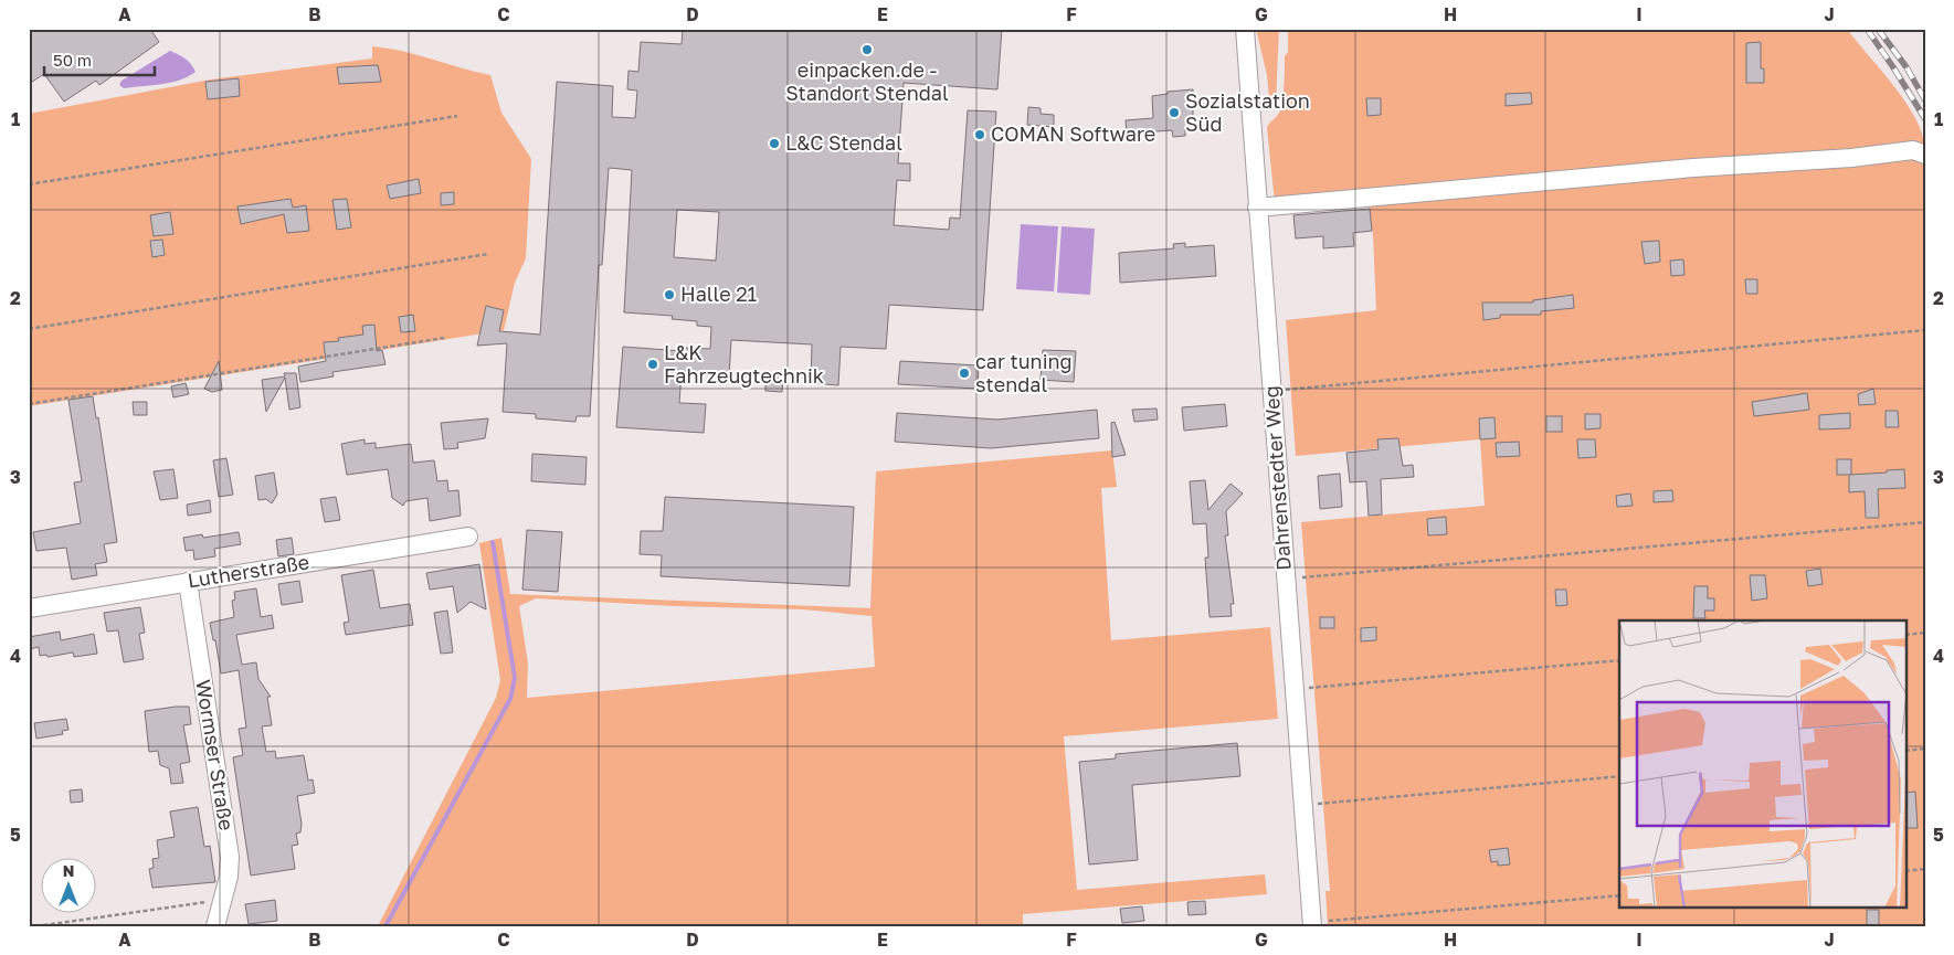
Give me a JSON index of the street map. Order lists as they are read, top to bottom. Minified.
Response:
{"streets":{"street":["Dahrenstedter Weg","Lutherstraße","Wormser Straße"]},"crossings":[["Lutherstraße","Wormser Straße"]],"places":["einpacken.de - Standort Stendal","Sozialstation Süd","COMAN Software","L&C Stendal","Halle 21","L&K Fahrzeugtechnik","car tuning stendal"],"scale_bar":"50 m","north":"top","grid":{"columns":["A","B","C","D","E","F","G","H","I","J"],"rows":["1","2","3","4","5"]}}
